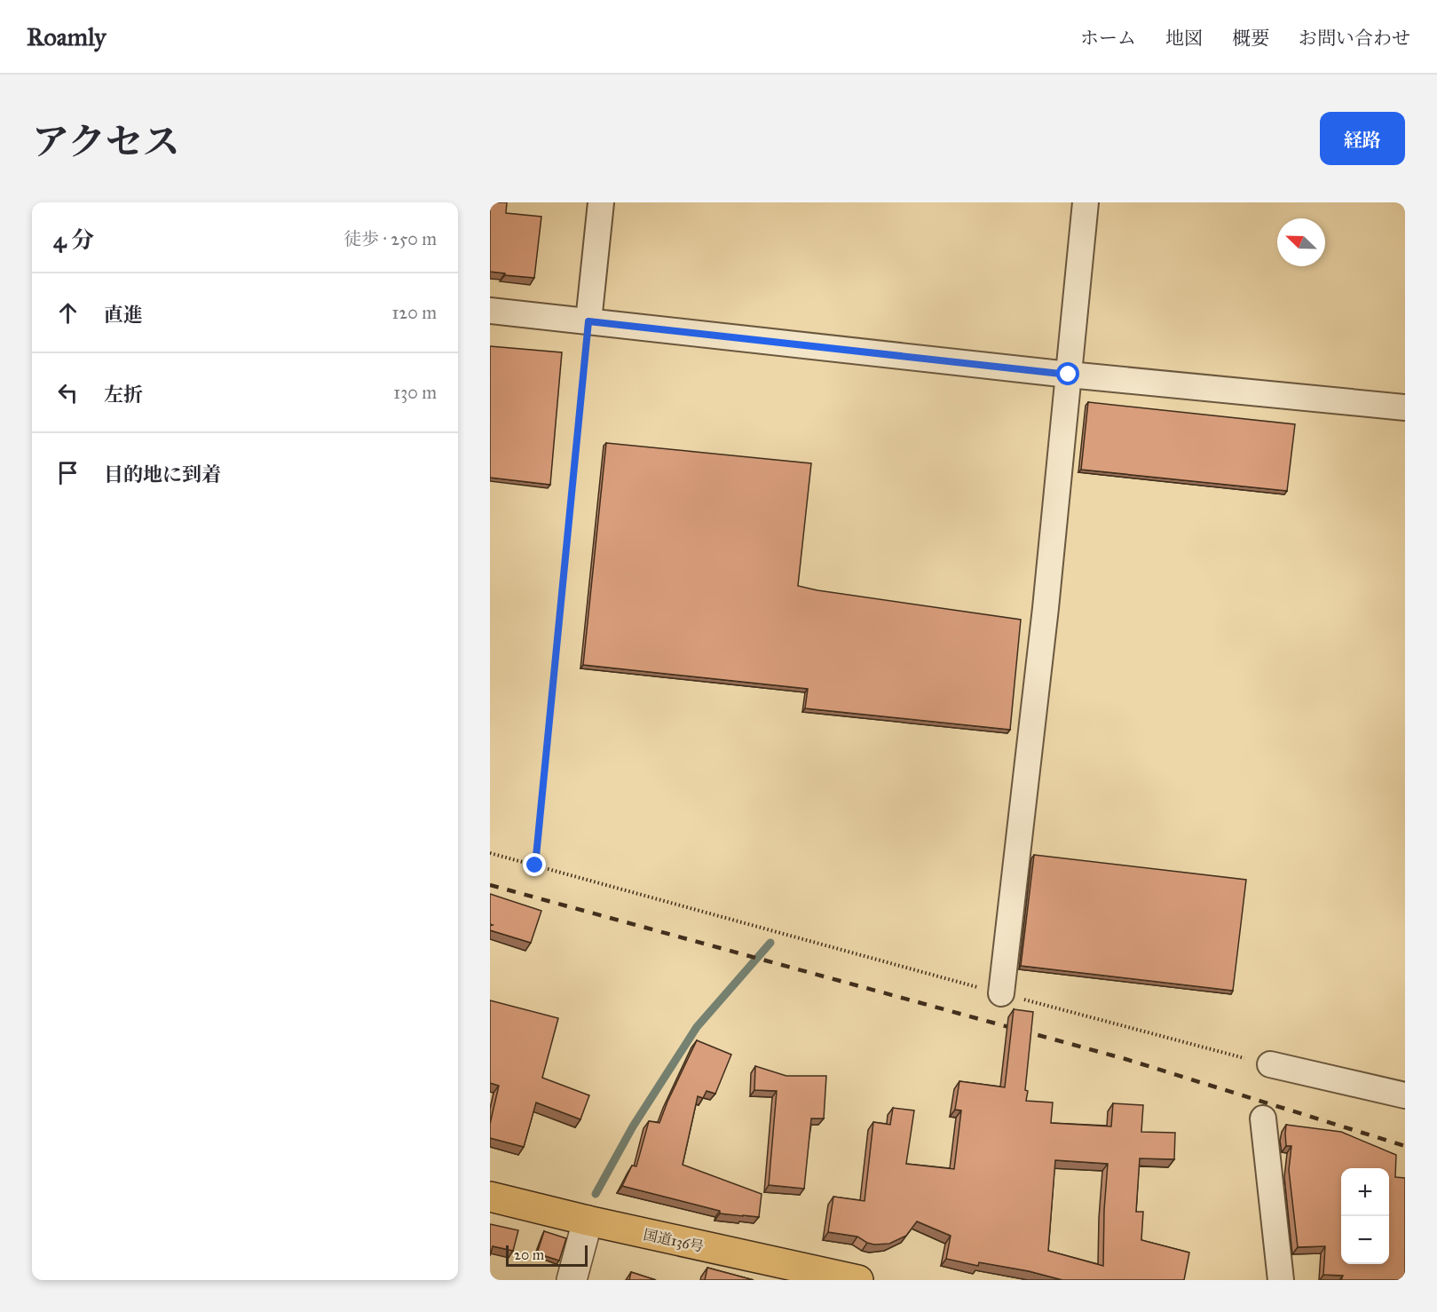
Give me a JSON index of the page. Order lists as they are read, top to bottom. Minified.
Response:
{"streets":{"highway":["国道136号"]},"scale_bar":"20 m","north":"top left","page":{"header":"Roamly","nav":["ホーム","地図","概要","お問い合わせ"],"title":"アクセス","buttons":"経路","heading":["4 分","徒歩 · 250 m"],"list":[["直進","120 m"],["左折","130 m"],"目的地に到着"],"map_buttons":["+","−"],"scale":"20 m"}}
